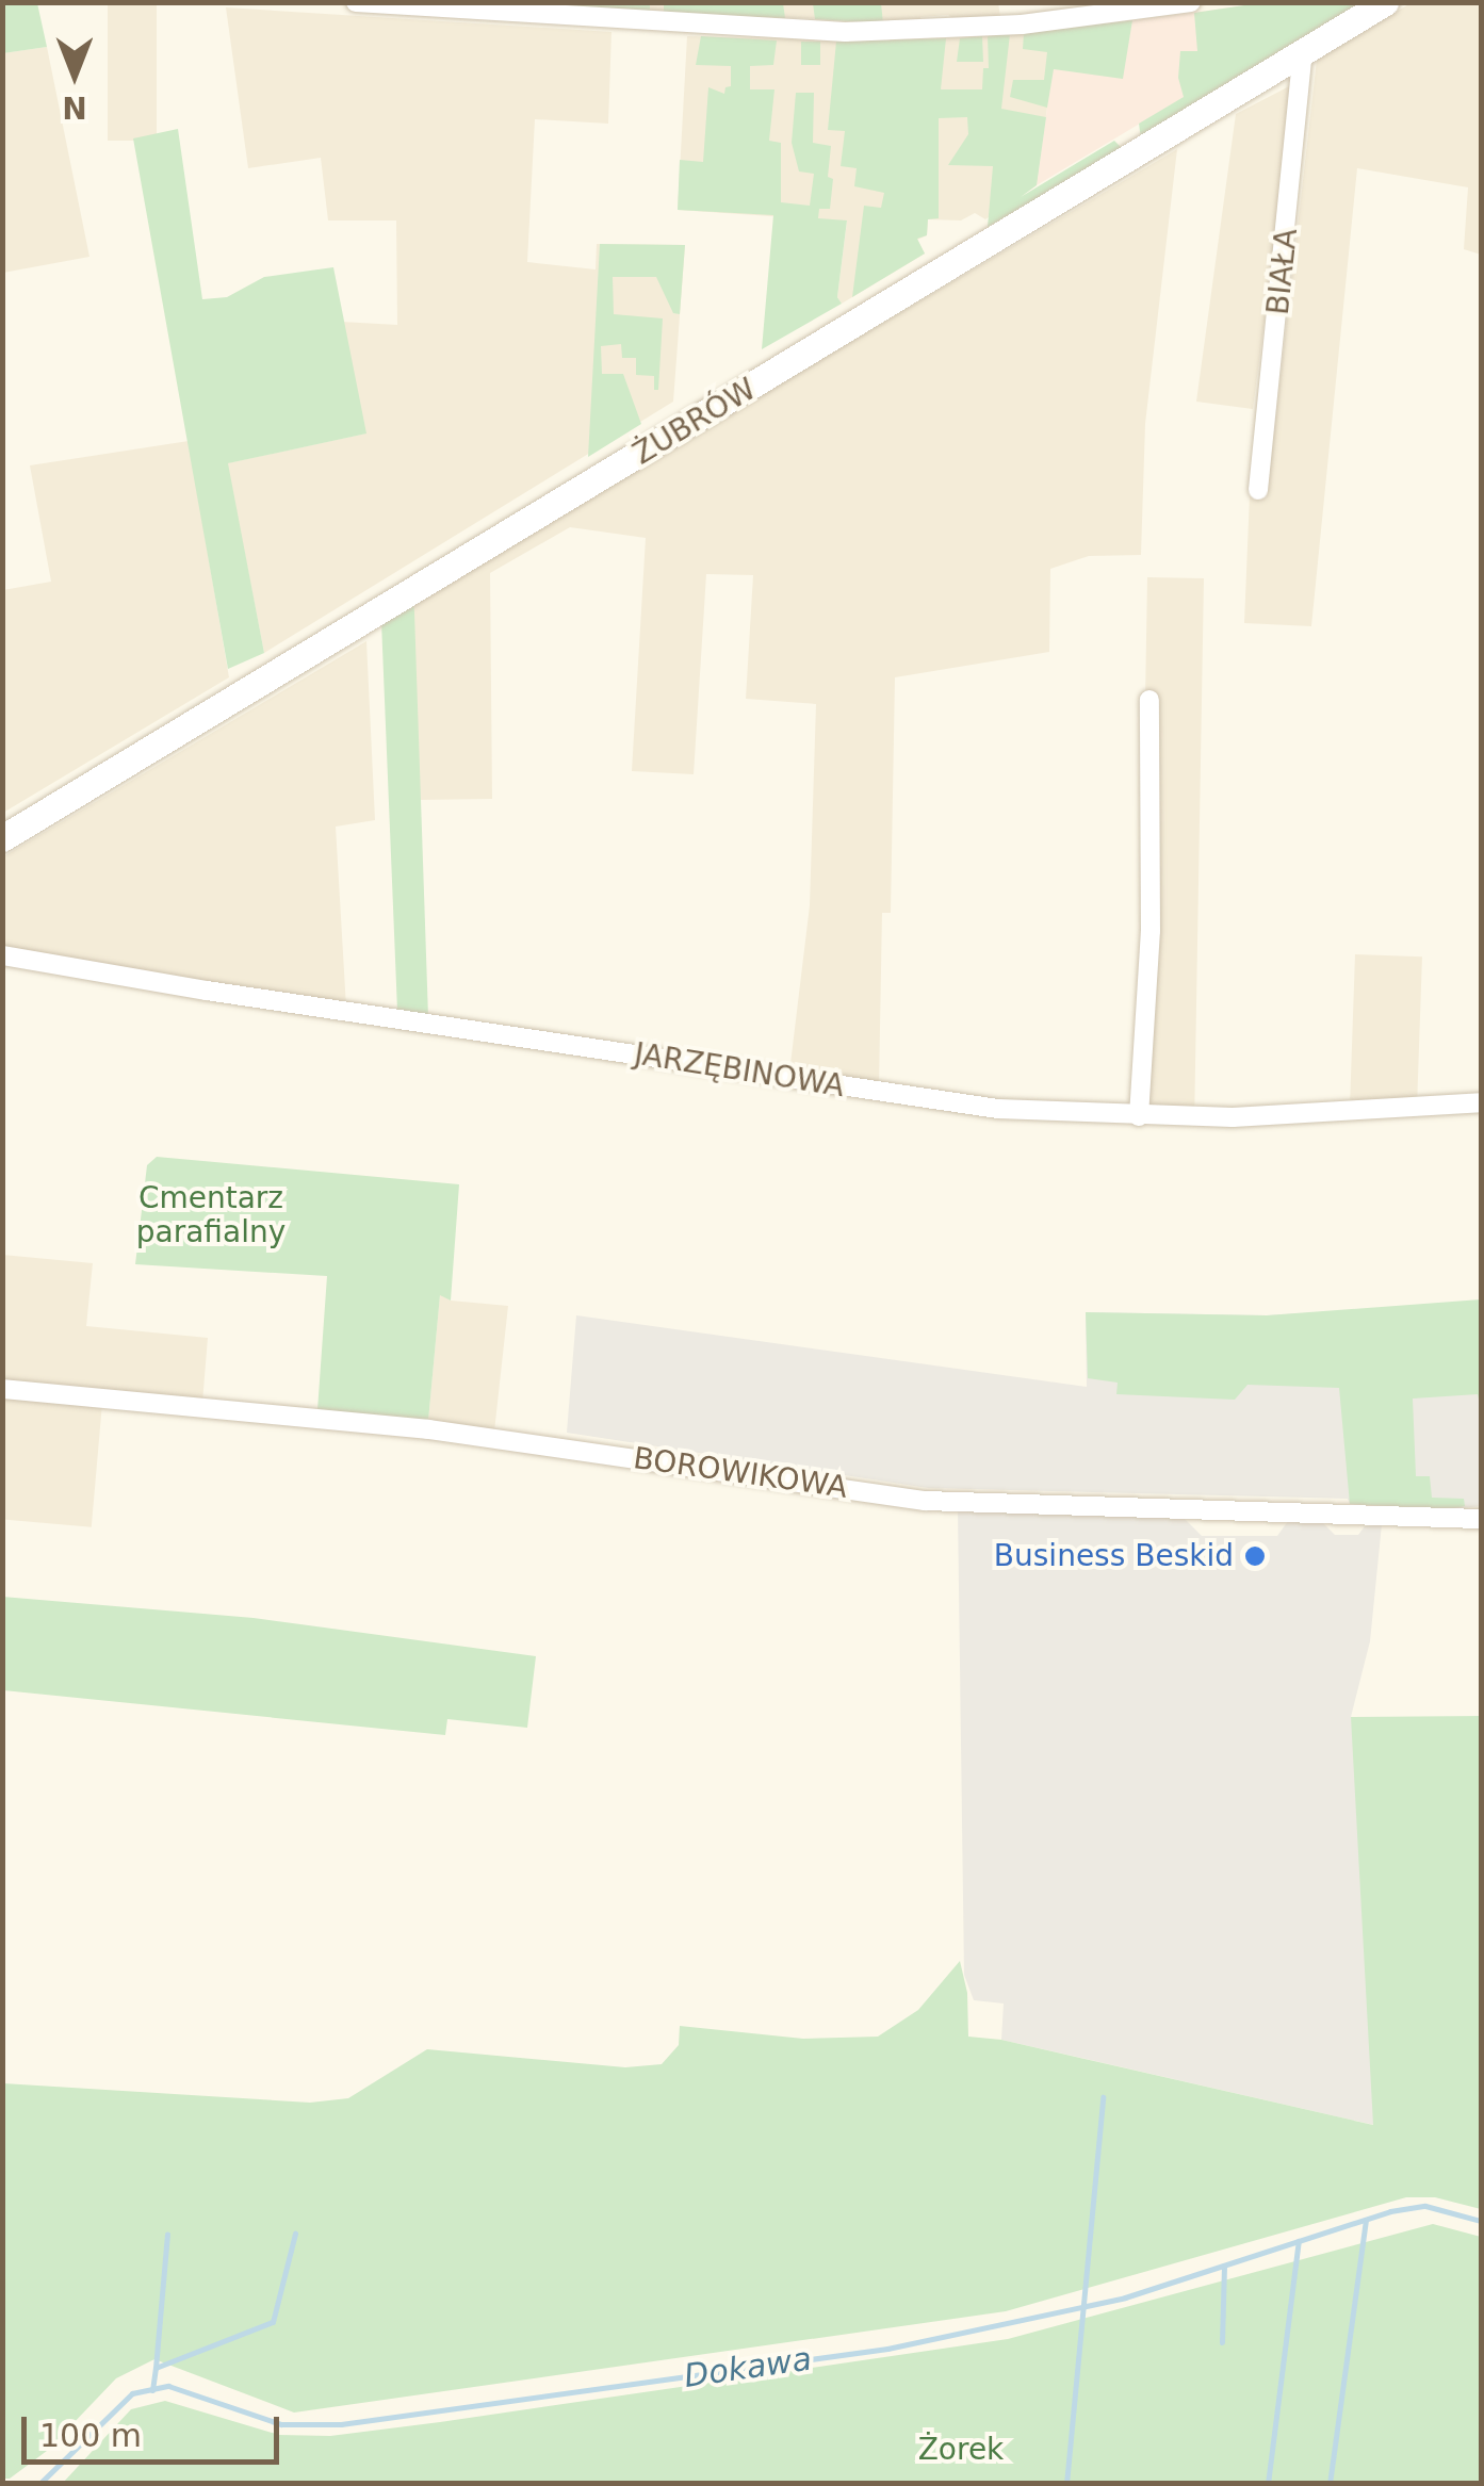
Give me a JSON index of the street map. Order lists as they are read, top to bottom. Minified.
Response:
{"streets":{"main road":["ŻUBRÓW"],"street":["BIAŁA","JARZĘBINOWA","BOROWIKOWA"]},"crossings":[["BIAŁA","ŻUBRÓW"]],"water":["Dokawa"],"parks":["Cmentarz parafialny","Żorek"],"places":["Business Beskid"],"scale_bar":"100 m","north":"bottom"}
